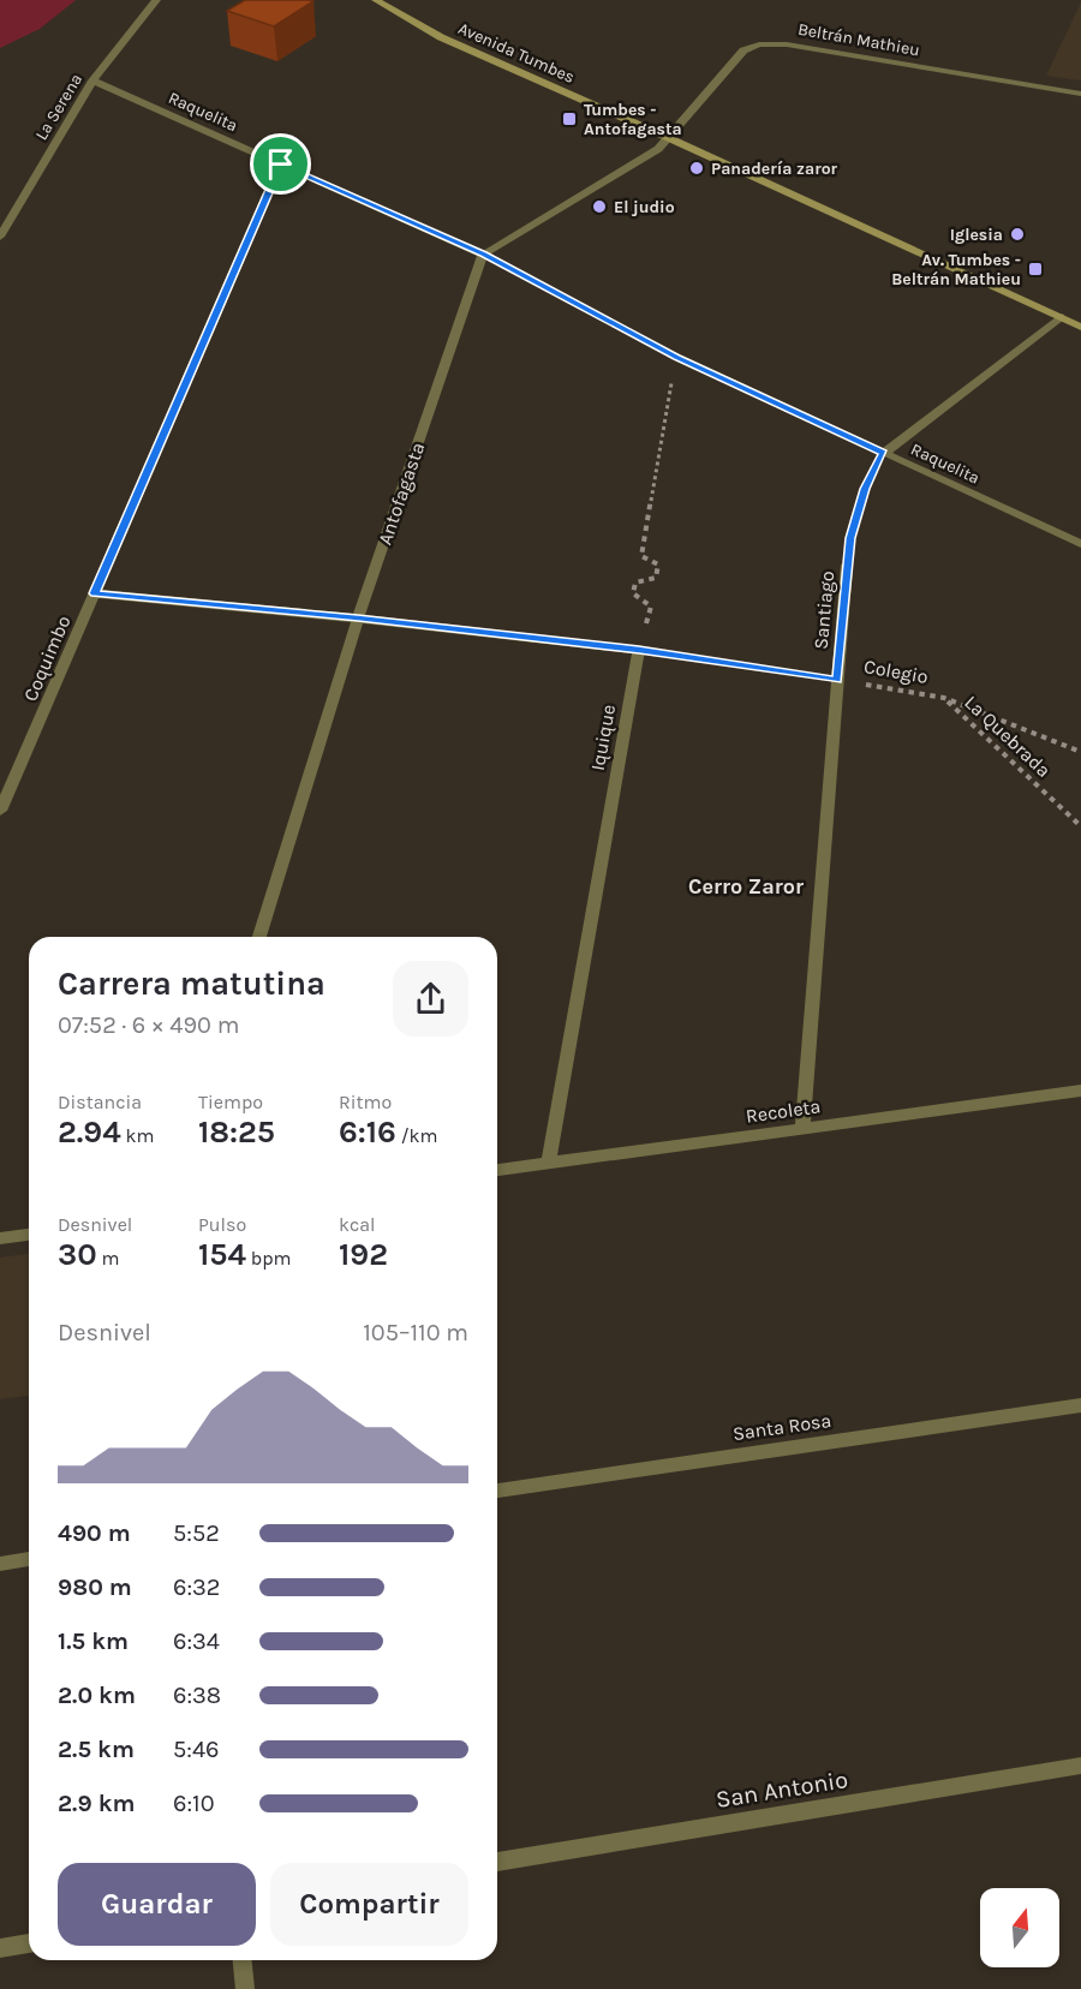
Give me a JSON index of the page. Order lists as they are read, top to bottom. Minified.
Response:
{"streets":{"main road":["Avenida Tumbes"],"street":["Beltrán Mathieu","La Serena","Raquelita","Antofagasta","Santiago","Coquimbo","Iquique","Recoleta","Santa Rosa","San Antonio"],"path":["Colegio","La Quebrada"]},"crossings":[["Beltrán Mathieu","Avenida Tumbes"],["La Serena","Raquelita"],["Raquelita","Antofagasta"],["Raquelita","Santiago"],["Raquelita","Coquimbo"],["Santiago","Colegio"],["Santiago","Recoleta"],["Colegio","La Quebrada"],["Colegio","Iquique"],["Iquique","Recoleta"]],"districts":["Cerro Zaror"],"places":{"transit":["Tumbes - Antofagasta","Av. Tumbes - Beltrán Mathieu"],"other":["Panadería zaror","El judio","Iglesia"]},"north":"top","page":{"heading":["Carrera matutina","07:52 · 6 × 490 m"],"stats":[["Distancia","2.94 km"],["Tiempo","18:25"],["Ritmo","6:16 /km"],["Desnivel","30 m"],["Pulso","154 bpm"],["kcal","192"]],"chart":["Desnivel","105–110 m"],"list":[{"name":"490 m","note":"5:52"},{"name":"980 m","note":"6:32"},{"name":"1.5 km","note":"6:34"},{"name":"2.0 km","note":"6:38"},{"name":"2.5 km","note":"5:46"},{"name":"2.9 km","note":"6:10"}],"buttons":["Guardar","Compartir"]}}
